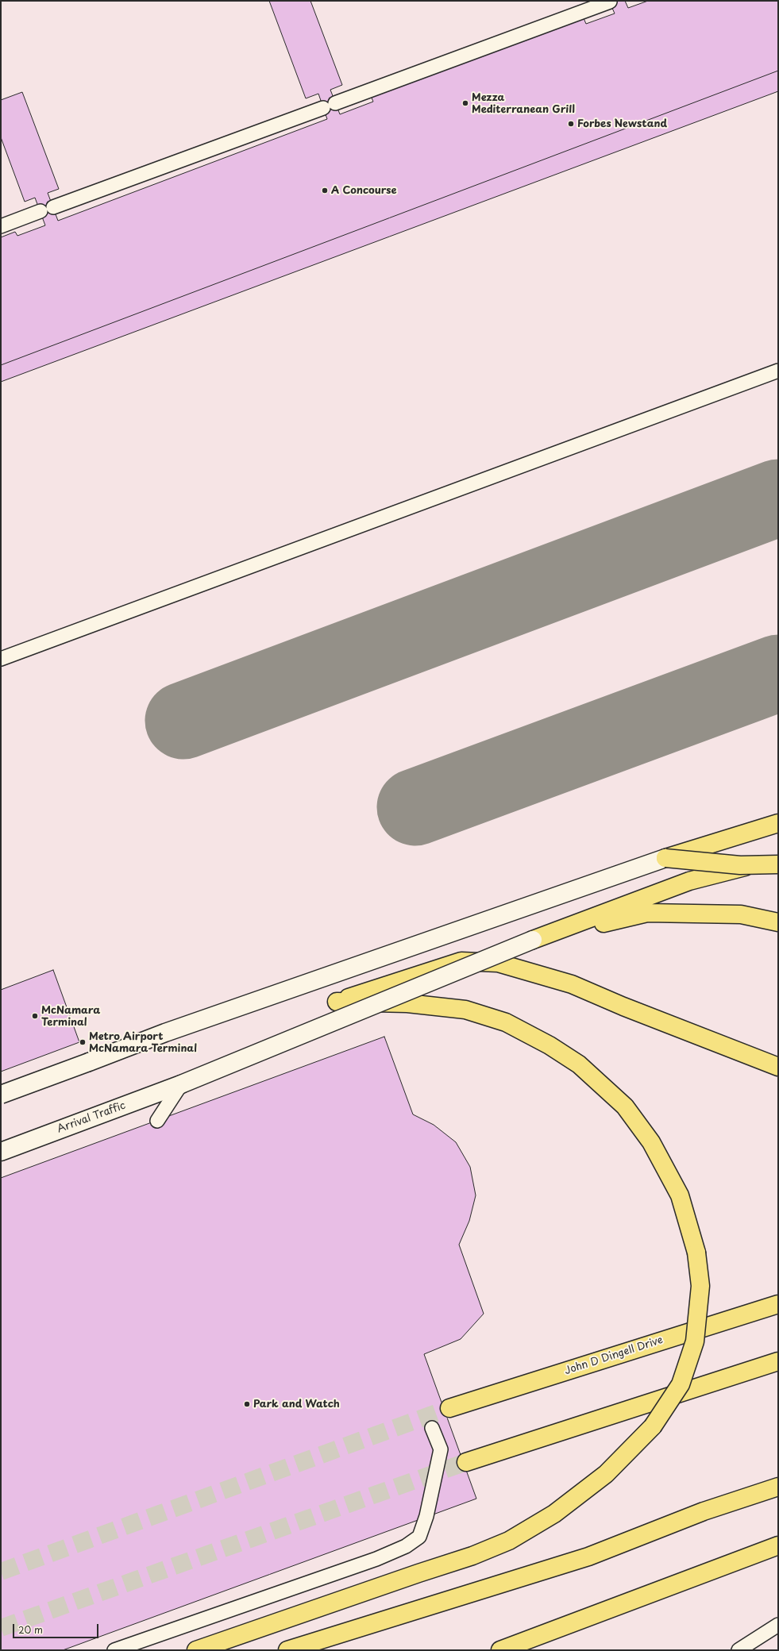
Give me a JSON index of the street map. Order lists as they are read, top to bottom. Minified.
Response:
{"streets":{"highway":["John D Dingell Drive"],"street":["Arrival Traffic"]},"places":["Mezza Mediterranean Grill","Forbes Newstand","A Concourse","McNamara Terminal","Metro Airport McNamara Terminal","Park and Watch"],"scale_bar":"20 m"}
